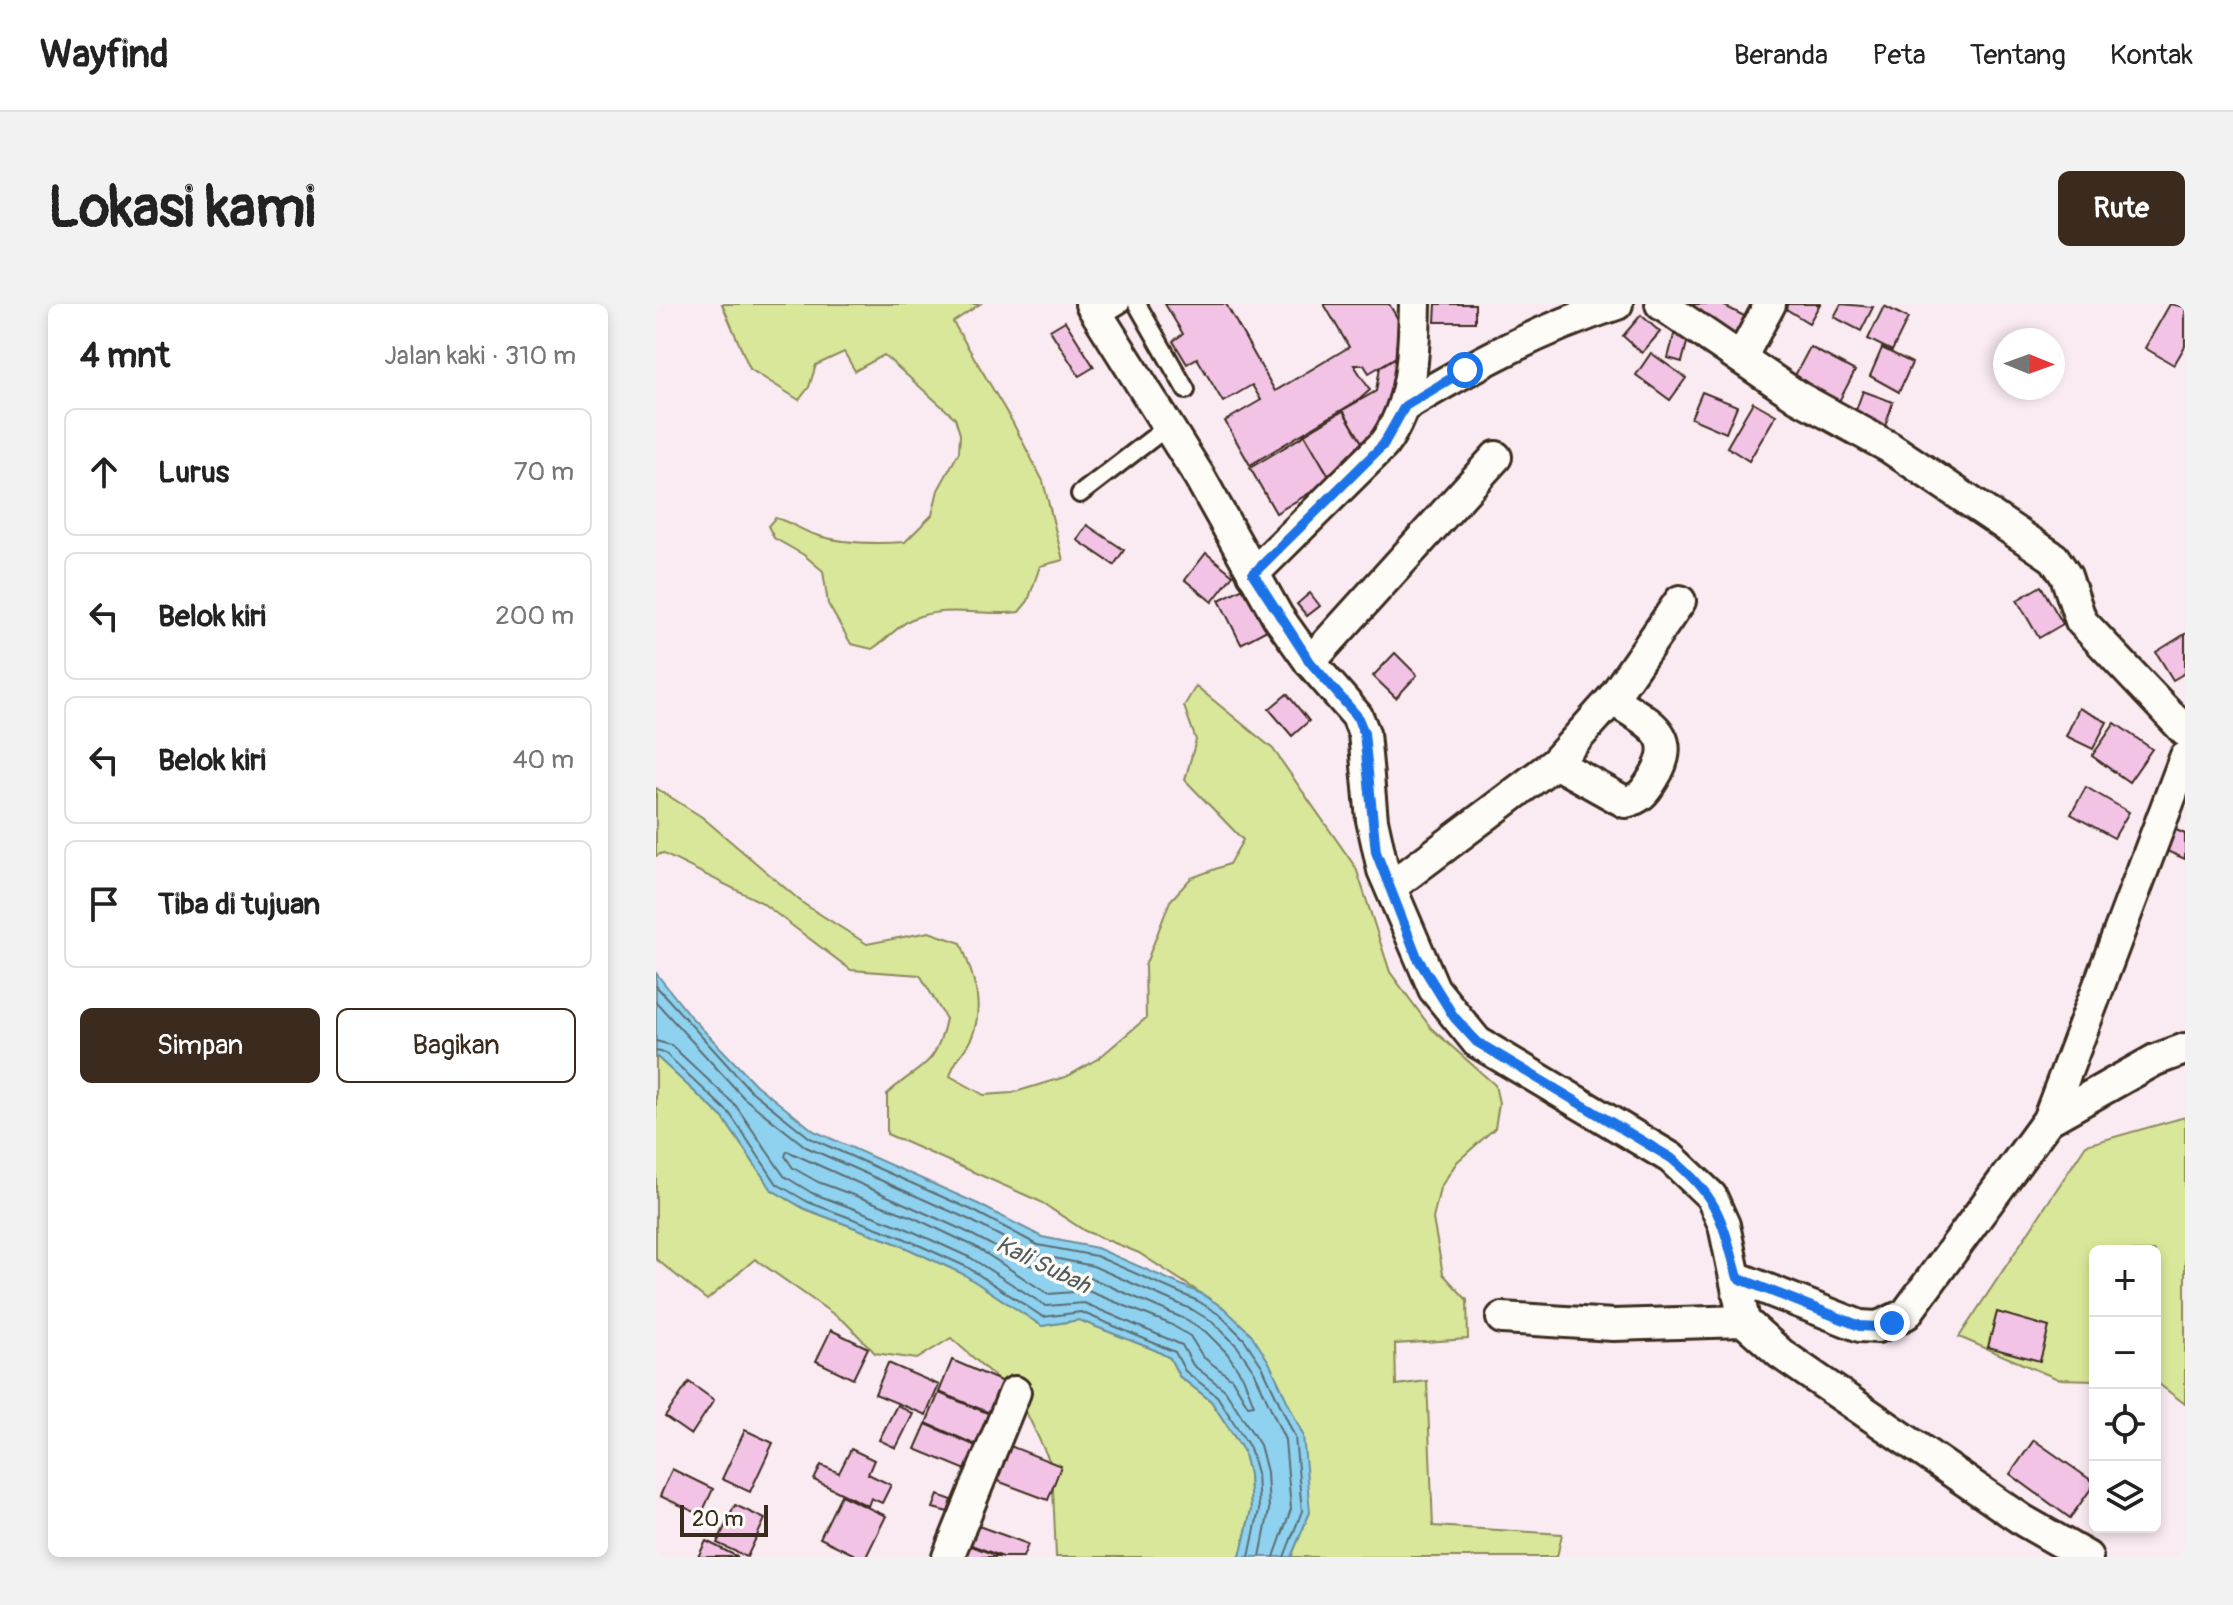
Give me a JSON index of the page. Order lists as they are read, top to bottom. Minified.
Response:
{"water":["Kali Subah"],"scale_bar":"20 m","north":"right","page":{"header":"Wayfind","nav":["Beranda","Peta","Tentang","Kontak"],"buttons":["Rute",["Simpan","Bagikan"]],"title":"Lokasi kami","heading":["4 mnt","Jalan kaki · 310 m"],"list":[["Lurus","70 m"],["Belok kiri","200 m"],["Belok kiri","40 m"],"Tiba di tujuan"],"map_buttons":["+","−"],"scale":"20 m"}}
